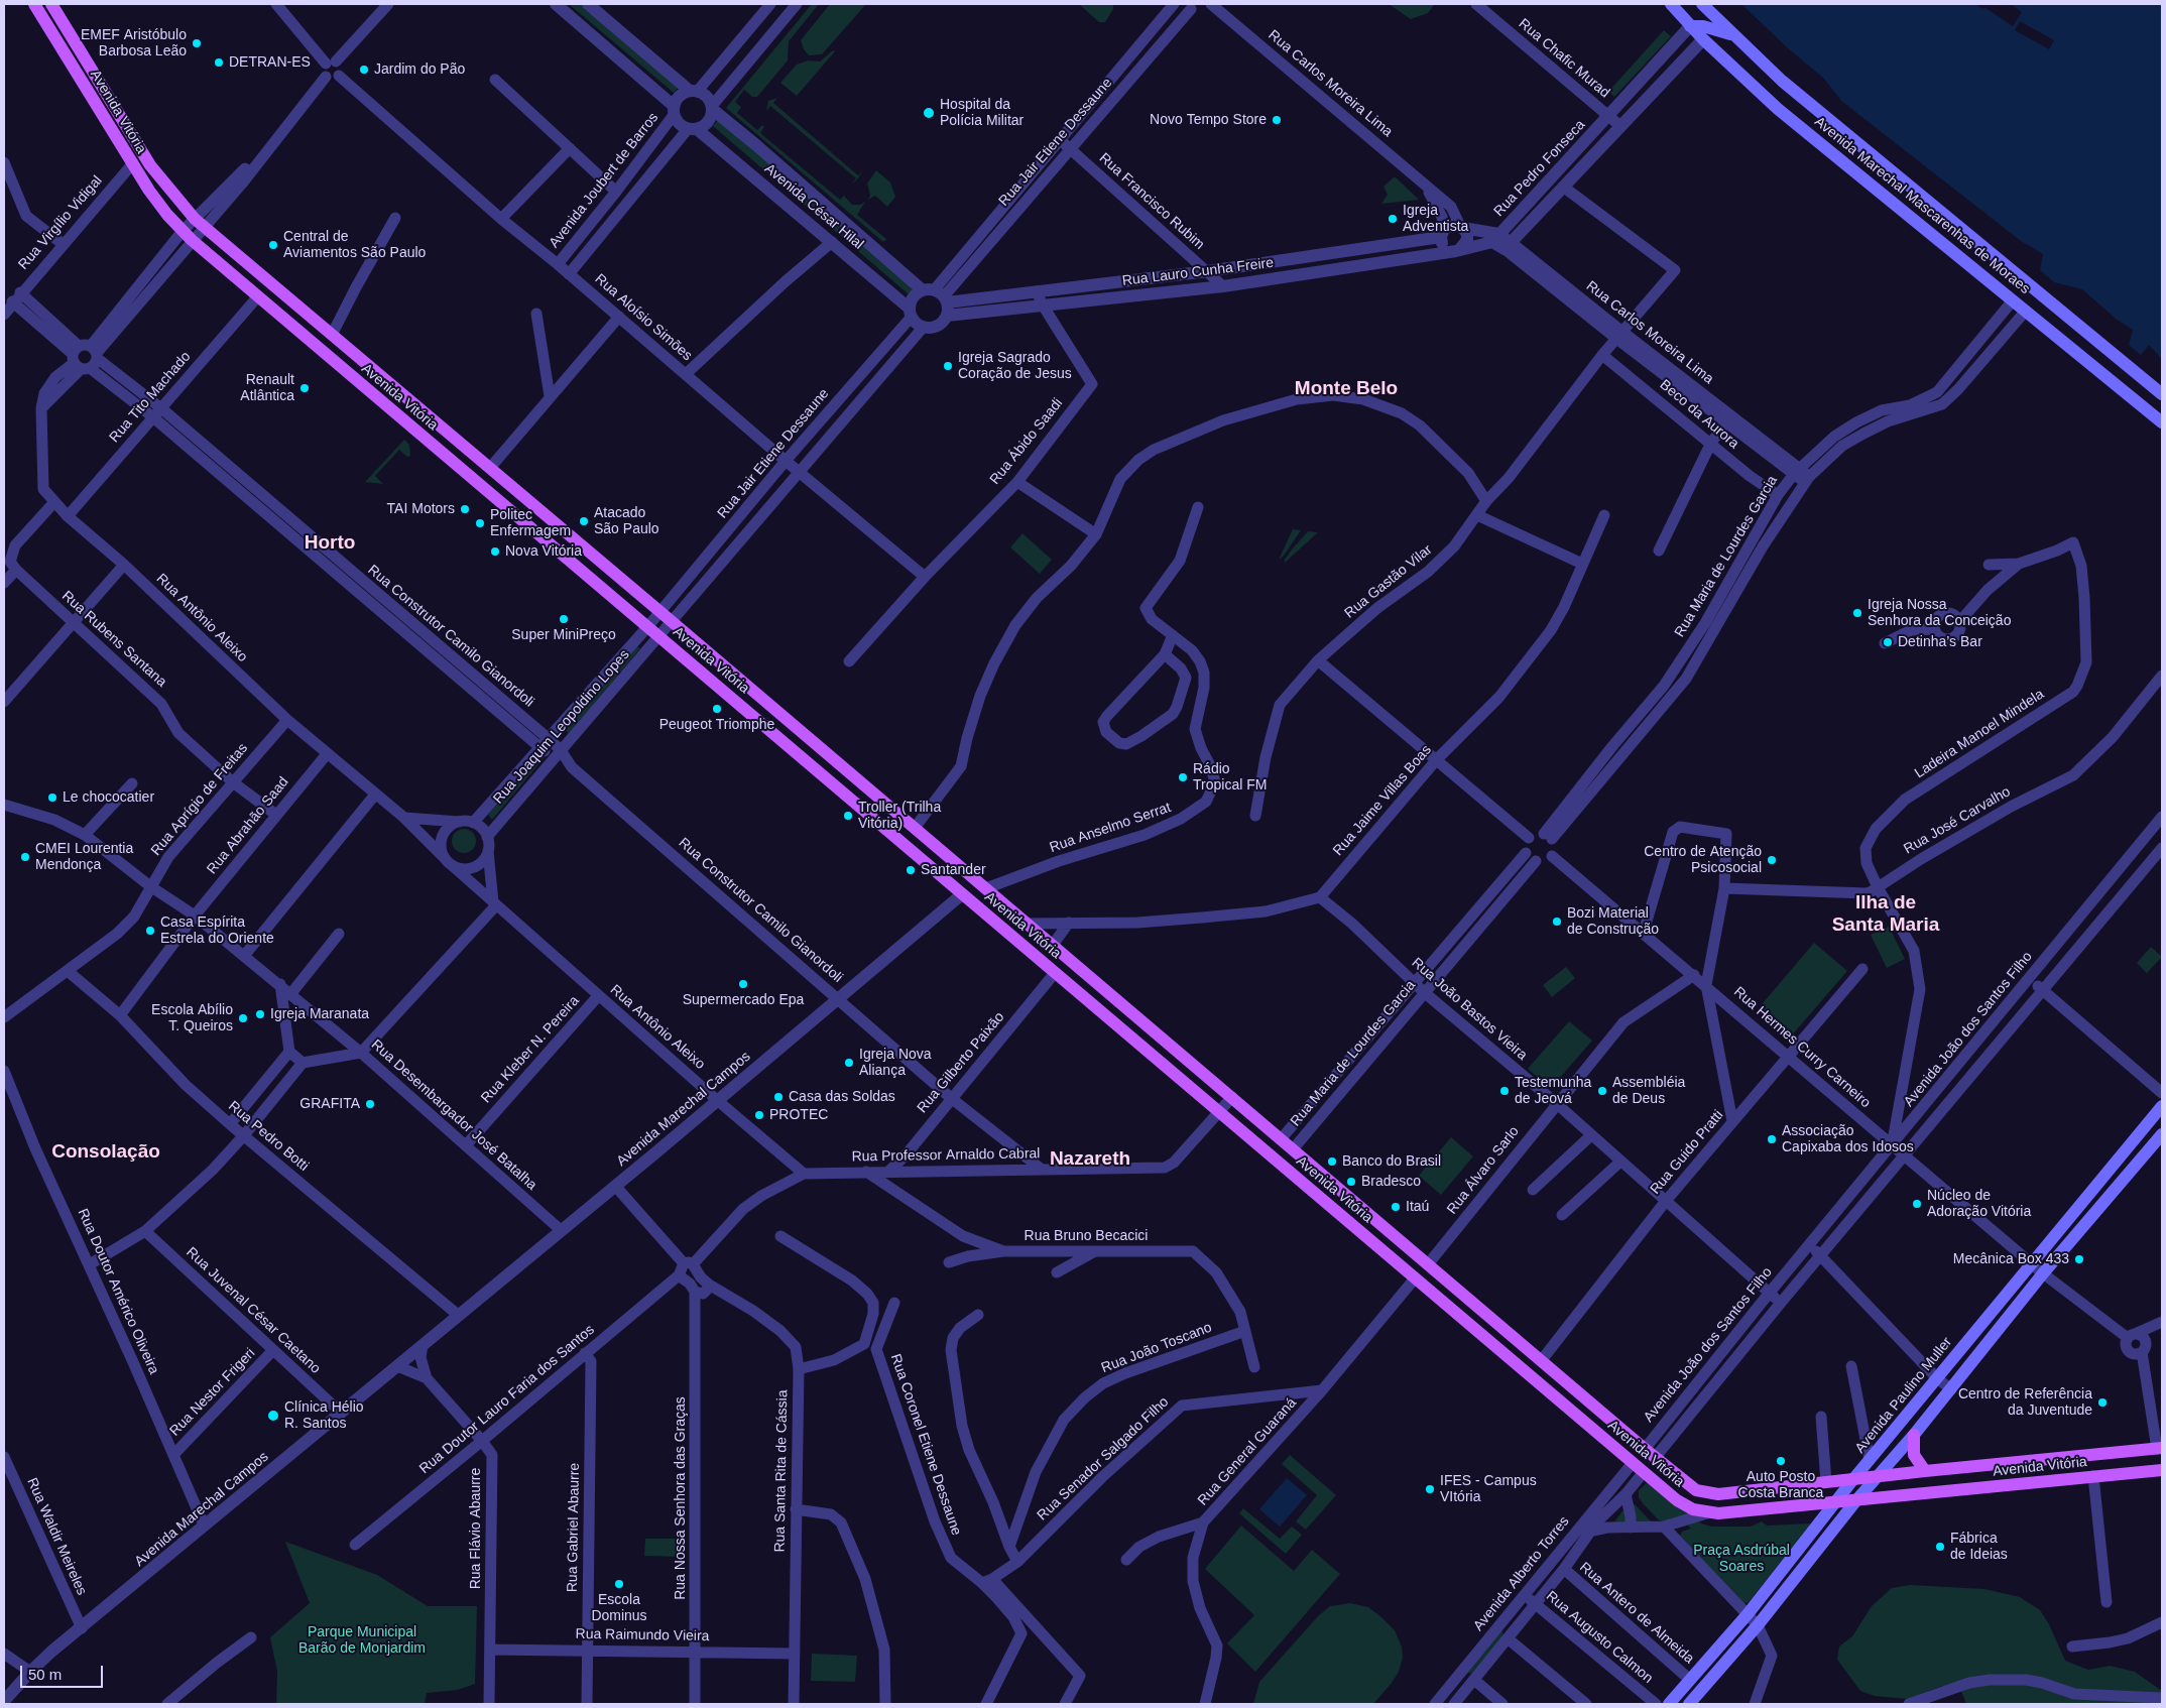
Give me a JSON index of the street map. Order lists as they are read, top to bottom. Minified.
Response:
{"streets":{"main road":["Avenida Vitória","Avenida Marechal Mascarenhas de Moraes","Avenida Paulino Muller"],"street":["Rua Chafic Murad","Rua Carlos Moreira Lima","Rua Jair Etiene Dessaune","Rua Pedro Fonseca","Avenida Joubert de Barros","Rua Francisco Rubim","Avenida César Hilal","Rua Virgílio Vidigal","Rua Lauro Cunha Freire","Rua Aloísio Simões","Rua Tito Machado","Beco da Aurora","Rua Ábido Saadi","Rua Maria de Lourdes Garcia","Rua Gastão Vilar","Rua Antônio Aleixo","Rua Construtor Camilo Gianordoli","Rua Rubens Santana","Rua Joaquim Leopoldino Lopes","Ladeira Manoel Mindela","Rua Aprígio de Freitas","Rua Jaime Villas Boas","Rua José Carvalho","Rua Abrahão Saad","Rua Anselmo Serrat","Rua João Bastos Vieira","Avenida João dos Santos Filho","Rua Hermes Curry Carneiro","Rua Kleber N. Pereira","Rua Gilberto Paixão","Avenida Marechal Campos","Rua Desembargador José Batalha","Rua Pedro Botti","Rua Guido Pratti","Rua Professor Arnaldo Cabral","Rua Álvaro Sarlo","Rua Bruno Becacici","Rua Doutor Américo Oliveira","Rua Juvenal César Caetano","Rua João Toscano","Rua Nestor Frigeri","Rua Doutor Lauro Faria dos Santos","Rua Coronel Etiene Dessaune","Rua General Guaraná","Rua Senador Salgado Filho","Rua Santa Rita de Cássia","Rua Nossa Senhora das Graças","Rua Gabriel Abaurre","Rua Flávio Abaurre","Rua Waldir Meireles","Avenida Alberto Torres","Rua Antero de Almeida","Rua Raimundo Vieira","Rua Augusto Calmon"]},"crossings":[["Rua Chafic Murad","Rua Pedro Fonseca"],["Rua Carlos Moreira Lima","Rua Pedro Fonseca"],["Rua Carlos Moreira Lima","Rua Lauro Cunha Freire"],["Rua Carlos Moreira Lima","Rua Maria de Lourdes Garcia"],["Rua Carlos Moreira Lima","Rua Gastão Vilar"],["Avenida Vitória","Rua Jair Etiene Dessaune"],["Avenida Vitória","Rua Virgílio Vidigal"],["Avenida Vitória","Rua Tito Machado"],["Avenida Vitória","Rua Maria de Lourdes Garcia"],["Avenida Vitória","Rua Joaquim Leopoldino Lopes"],["Avenida Vitória","Rua Anselmo Serrat"],["Avenida Vitória","Avenida João dos Santos Filho"],["Avenida Vitória","Rua Gilberto Paixão"],["Avenida Vitória","Avenida Marechal Campos"],["Avenida Vitória","Rua Guido Pratti"],["Avenida Vitória","Rua Professor Arnaldo Cabral"],["Avenida Vitória","Rua Álvaro Sarlo"],["Avenida Vitória","Avenida Paulino Muller"],["Avenida Vitória","Rua General Guaraná"],["Avenida Vitória","Avenida Alberto Torres"],["Rua Jair Etiene Dessaune","Rua Francisco Rubim"],["Rua Jair Etiene Dessaune","Avenida César Hilal"],["Rua Jair Etiene Dessaune","Rua Lauro Cunha Freire"],["Rua Jair Etiene Dessaune","Rua Aloísio Simões"],["Rua Jair Etiene Dessaune","Rua Joaquim Leopoldino Lopes"],["Rua Pedro Fonseca","Avenida Marechal Mascarenhas de Moraes"],["Avenida Joubert de Barros","Avenida César Hilal"],["Avenida Joubert de Barros","Rua Aloísio Simões"],["Rua Francisco Rubim","Rua Lauro Cunha Freire"],["Avenida Marechal Mascarenhas de Moraes","Rua Maria de Lourdes Garcia"],["Avenida César Hilal","Rua Lauro Cunha Freire"],["Rua Virgílio Vidigal","Rua Construtor Camilo Gianordoli"],["Rua Lauro Cunha Freire","Rua Ábido Saadi"],["Rua Aloísio Simões","Rua Ábido Saadi"],["Rua Tito Machado","Rua Antônio Aleixo"],["Rua Tito Machado","Rua Construtor Camilo Gianordoli"],["Beco da Aurora","Rua Maria de Lourdes Garcia"],["Beco da Aurora","Rua Gastão Vilar"],["Rua Maria de Lourdes Garcia","Rua João Bastos Vieira"],["Rua Maria de Lourdes Garcia","Rua Hermes Curry Carneiro"],["Rua Antônio Aleixo","Rua Construtor Camilo Gianordoli"],["Rua Antônio Aleixo","Rua Joaquim Leopoldino Lopes"],["Rua Antônio Aleixo","Rua Aprígio de Freitas"],["Rua Antônio Aleixo","Rua Abrahão Saad"],["Rua Antônio Aleixo","Rua Kleber N. Pereira"],["Rua Antônio Aleixo","Avenida Marechal Campos"],["Rua Antônio Aleixo","Rua Professor Arnaldo Cabral"],["Rua Construtor Camilo Gianordoli","Rua Joaquim Leopoldino Lopes"],["Rua Construtor Camilo Gianordoli","Rua Gilberto Paixão"],["Rua Construtor Camilo Gianordoli","Avenida Marechal Campos"],["Rua Construtor Camilo Gianordoli","Rua Professor Arnaldo Cabral"],["Rua Rubens Santana","Rua Aprígio de Freitas"],["Rua Rubens Santana","Rua Abrahão Saad"],["Ladeira Manoel Mindela","Rua José Carvalho"],["Ladeira Manoel Mindela","Avenida João dos Santos Filho"],["Ladeira Manoel Mindela","Rua Hermes Curry Carneiro"],["Rua Aprígio de Freitas","Rua Desembargador José Batalha"],["Rua Aprígio de Freitas","Rua Pedro Botti"],["Rua Jaime Villas Boas","Rua João Bastos Vieira"],["Rua Abrahão Saad","Rua Desembargador José Batalha"],["Rua Abrahão Saad","Rua Pedro Botti"],["Rua João Bastos Vieira","Avenida João dos Santos Filho"],["Rua João Bastos Vieira","Rua Guido Pratti"],["Rua João Bastos Vieira","Rua Álvaro Sarlo"],["Avenida João dos Santos Filho","Rua Hermes Curry Carneiro"],["Rua Hermes Curry Carneiro","Rua Guido Pratti"],["Rua Hermes Curry Carneiro","Rua Álvaro Sarlo"],["Rua Hermes Curry Carneiro","Avenida Paulino Muller"],["Rua Kleber N. Pereira","Rua Desembargador José Batalha"],["Rua Gilberto Paixão","Rua Professor Arnaldo Cabral"],["Avenida Marechal Campos","Rua Desembargador José Batalha"],["Avenida Marechal Campos","Rua Pedro Botti"],["Avenida Marechal Campos","Rua Doutor Américo Oliveira"],["Avenida Marechal Campos","Rua Juvenal César Caetano"],["Avenida Marechal Campos","Rua Flávio Abaurre"],["Avenida Marechal Campos","Rua Waldir Meireles"],["Rua Professor Arnaldo Cabral","Rua Bruno Becacici"],["Rua Professor Arnaldo Cabral","Rua Doutor Lauro Faria dos Santos"],["Rua Bruno Becacici","Rua João Toscano"],["Rua Doutor Américo Oliveira","Rua Nestor Frigeri"],["Rua Juvenal César Caetano","Rua Nestor Frigeri"],["Avenida Paulino Muller","Rua Antero de Almeida"],["Rua Doutor Lauro Faria dos Santos","Rua Gabriel Abaurre"],["Rua Doutor Lauro Faria dos Santos","Rua Flávio Abaurre"],["Rua Coronel Etiene Dessaune","Rua Senador Salgado Filho"],["Rua General Guaraná","Rua Senador Salgado Filho"],["Rua Santa Rita de Cássia","Rua Raimundo Vieira"],["Rua Nossa Senhora das Graças","Rua Raimundo Vieira"],["Rua Gabriel Abaurre","Rua Raimundo Vieira"],["Rua Flávio Abaurre","Rua Raimundo Vieira"],["Avenida Alberto Torres","Rua Antero de Almeida"],["Avenida Alberto Torres","Rua Augusto Calmon"]],"districts":["Monte Belo","Horto","Ilha de Santa Maria","Consolação","Nazareth"],"parks":["Praça Asdrúbal Soares","Parque Municipal Barão de Monjardim"],"places":["EMEF Aristóbulo Barbosa Leão","DETRAN-ES","Jardim do Pão","Hospital da Polícia Militar","Novo Tempo Store","Igreja Adventista","Central de Aviamentos São Paulo","Igreja Sagrado Coração de Jesus","Renault Atlântica","TAI Motors","Atacado São Paulo","Politec Enfermagem","Nova Vitória","Igreja Nossa Senhora da Conceição","Super MiniPreço","Detinha’s Bar","Peugeot Triomphe","Rádio Tropical FM","Le chococatier","Troller (Trilha Vitória)","CMEI Lourentia Mendonça","Centro de Atenção Psicosocial","Santander","Bozi Material de Construção","Casa Espírita Estrela do Oriente","Supermercado Epa","Igreja Maranata","Escola Abílio T. Queiros","Igreja Nova Aliança","Testemunha de Jeová","Assembléia de Deus","Casa das Soldas","GRAFITA","PROTEC","Associação Capixaba dos Idosos","Banco do Brasil","Bradesco","Núcleo de Adoração Vitória","Itaú","Mecânica Box 433","Centro de Referência da Juventude","Clínica Hélio R. Santos","Auto Posto Costa Branca","IFES - Campus VItória","Fábrica de Ideias","Escola Dominus"],"scale_bar":"50 m"}
